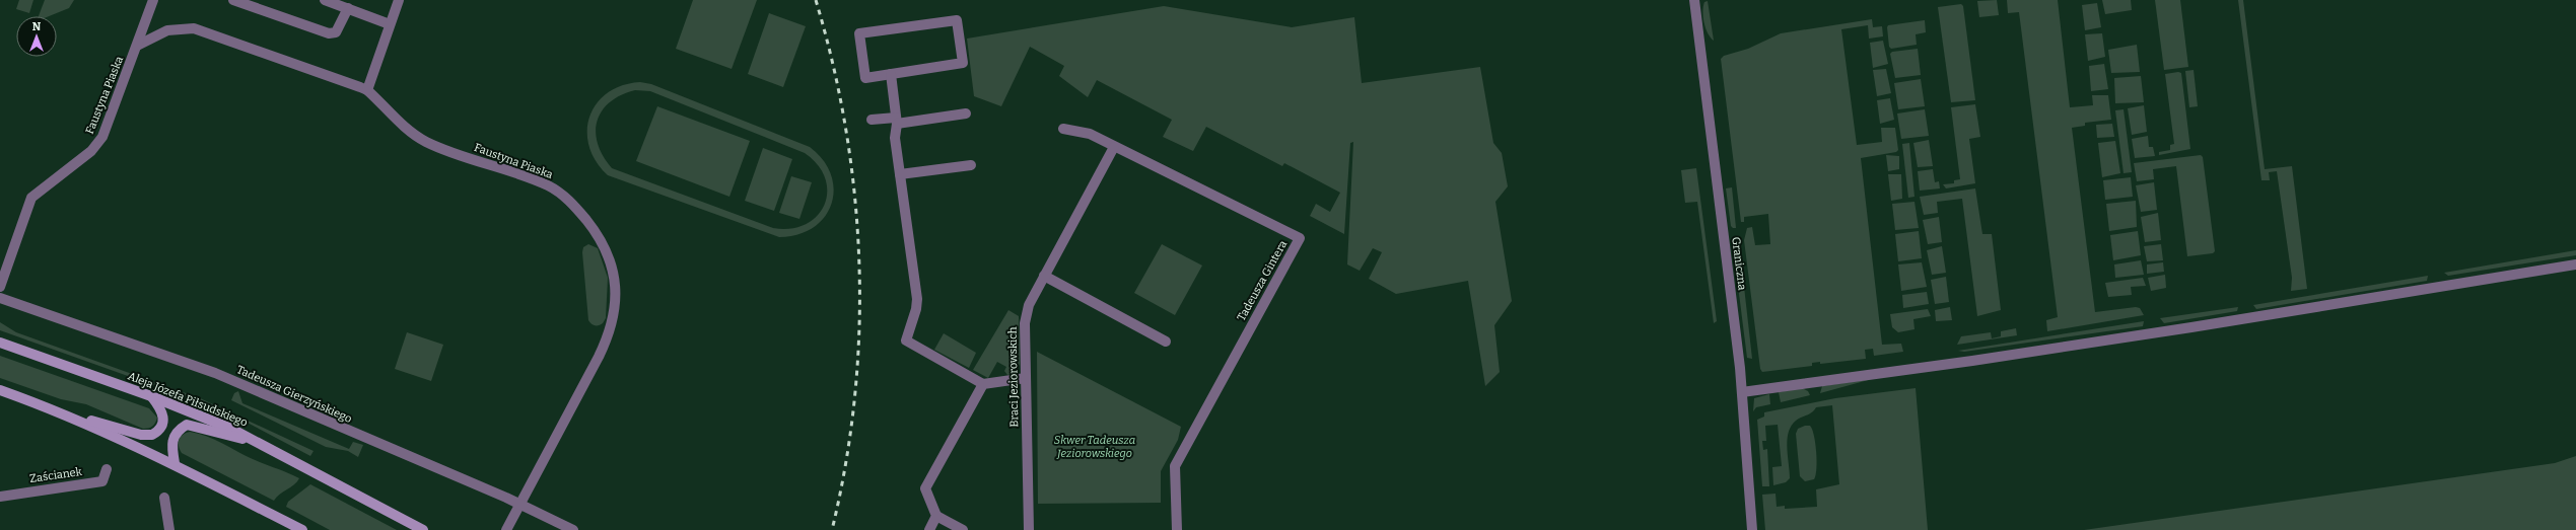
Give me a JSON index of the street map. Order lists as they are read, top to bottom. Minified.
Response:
{"streets":{"main road":["Aleja Józefa Piłsudskiego"],"street":["Faustyna Piaska","Graniczna","Tadeusza Gintera","Braci Jeziorowskich","Tadeusza Gierzyńskiego","Zaścianek"]},"crossings":[["Faustyna Piaska","Tadeusza Gierzyńskiego"],["Tadeusza Gintera","Braci Jeziorowskich"]],"parks":["Skwer Tadeusza Jeziorowskiego"],"north":"top"}
